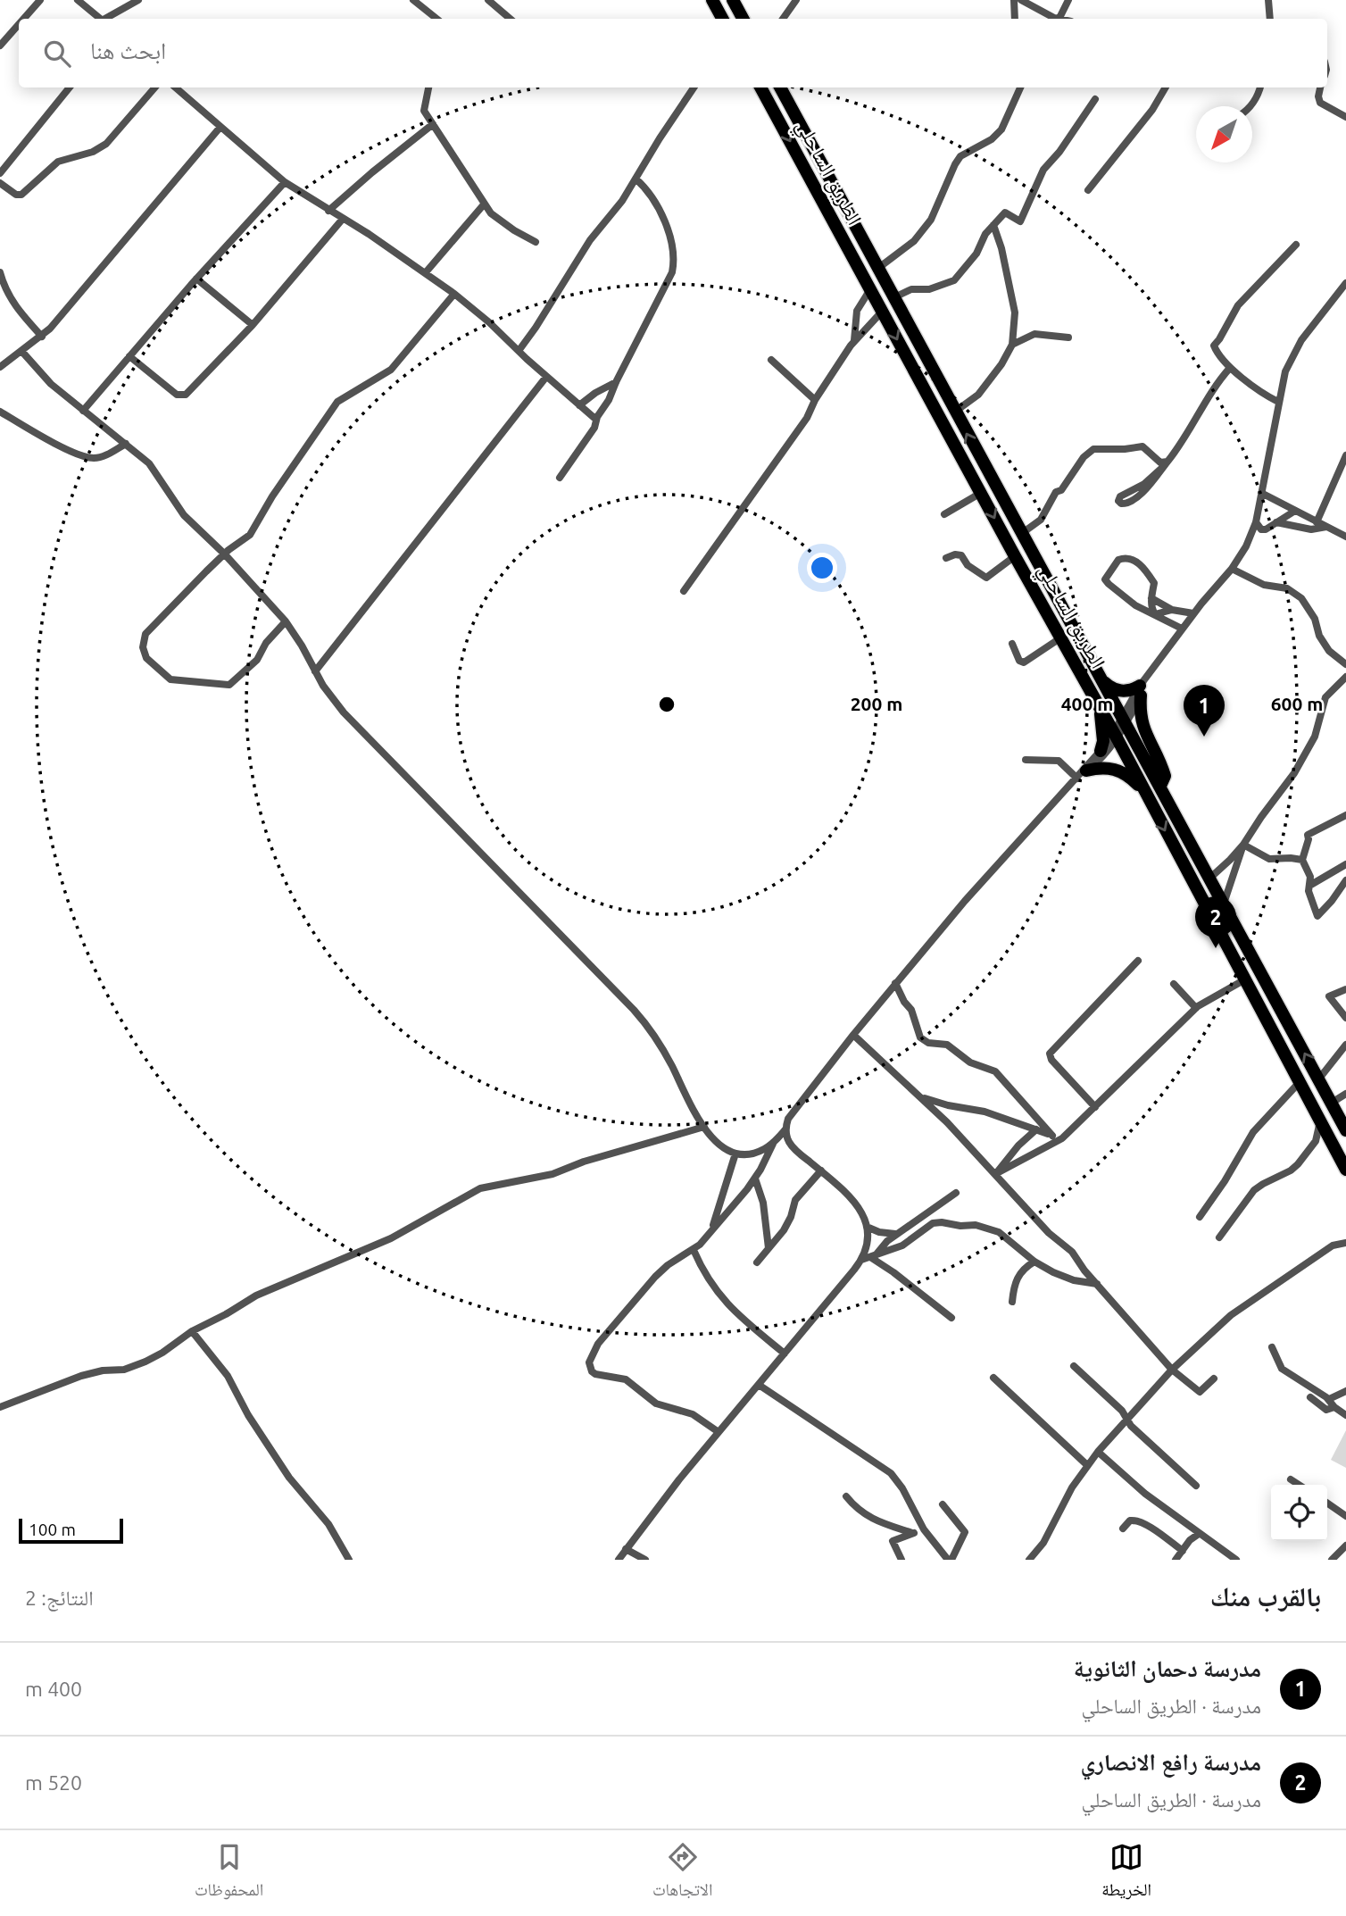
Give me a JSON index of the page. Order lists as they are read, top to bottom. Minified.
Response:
{"streets":{"highway":["الطريق الساحلي"]},"scale_bar":"100 m","north":"bottom left","page":{"search":"ابحث هنا","pins":["1","2"],"scale":"100 m","heading":["بالقرب منك","النتائج: 2"],"list":[{"mark":"1","name":"مدرسة دحمان الثانوية","note":"مدرسة · الطريق الساحلي","value":"400 m"},{"mark":"2","name":"مدرسة رافع الانصاري","note":"مدرسة · الطريق الساحلي","value":"520 m"}],"nav":["الخريطة","الاتجاهات","المحفوظات"]},"rings":["200 m","400 m","600 m"]}
